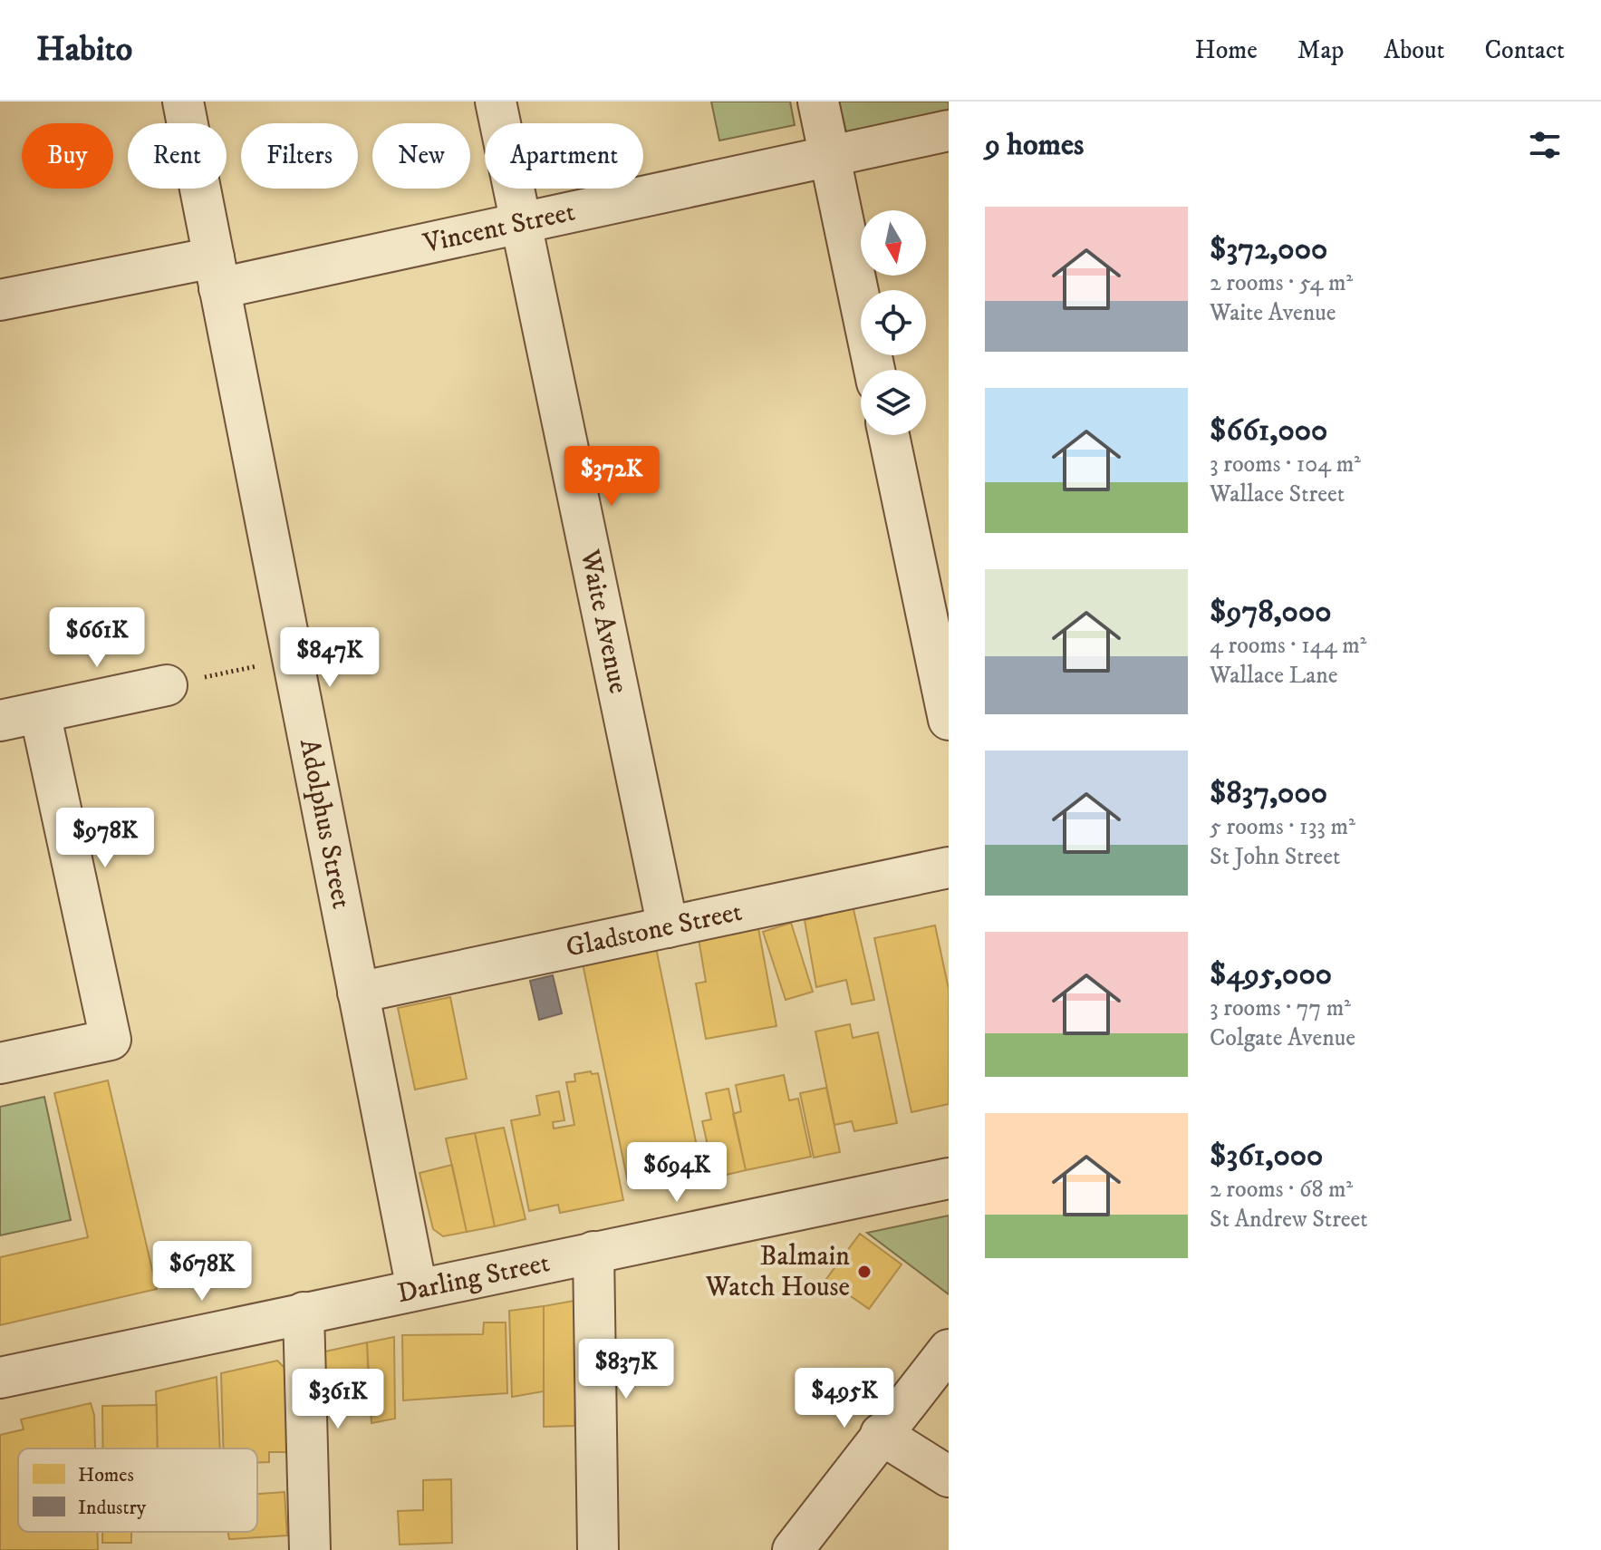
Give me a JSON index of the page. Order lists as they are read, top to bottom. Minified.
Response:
{"streets":{"street":["Vincent Street","Waite Avenue","Adolphus Street","Gladstone Street","Darling Street"]},"crossings":[["Vincent Street","Waite Avenue"],["Vincent Street","Adolphus Street"],["Waite Avenue","Gladstone Street"],["Adolphus Street","Gladstone Street"],["Adolphus Street","Darling Street"]],"places":["Balmain Watch House"],"legend":["Homes","Industry"],"north":"bottom","page":{"header":"Habito","nav":["Home","Map","About","Contact"],"heading":"9 homes","chip":["Buy","Rent","Filters","New","Apartment"],"list":[{"name":"$372,000","note":"2 rooms · 54 m² · Waite Avenue"},{"name":"$661,000","note":"3 rooms · 104 m² · Wallace Street"},{"name":"$978,000","note":"4 rooms · 144 m² · Wallace Lane"},{"name":"$837,000","note":"5 rooms · 133 m² · St John Street"},{"name":"$495,000","note":"3 rooms · 77 m² · Colgate Avenue"},{"name":"$361,000","note":"2 rooms · 68 m² · St Andrew Street"}],"price":["$372K","$661K","$847K","$978K","$694K","$678K","$837K","$495K","$361K"]}}
